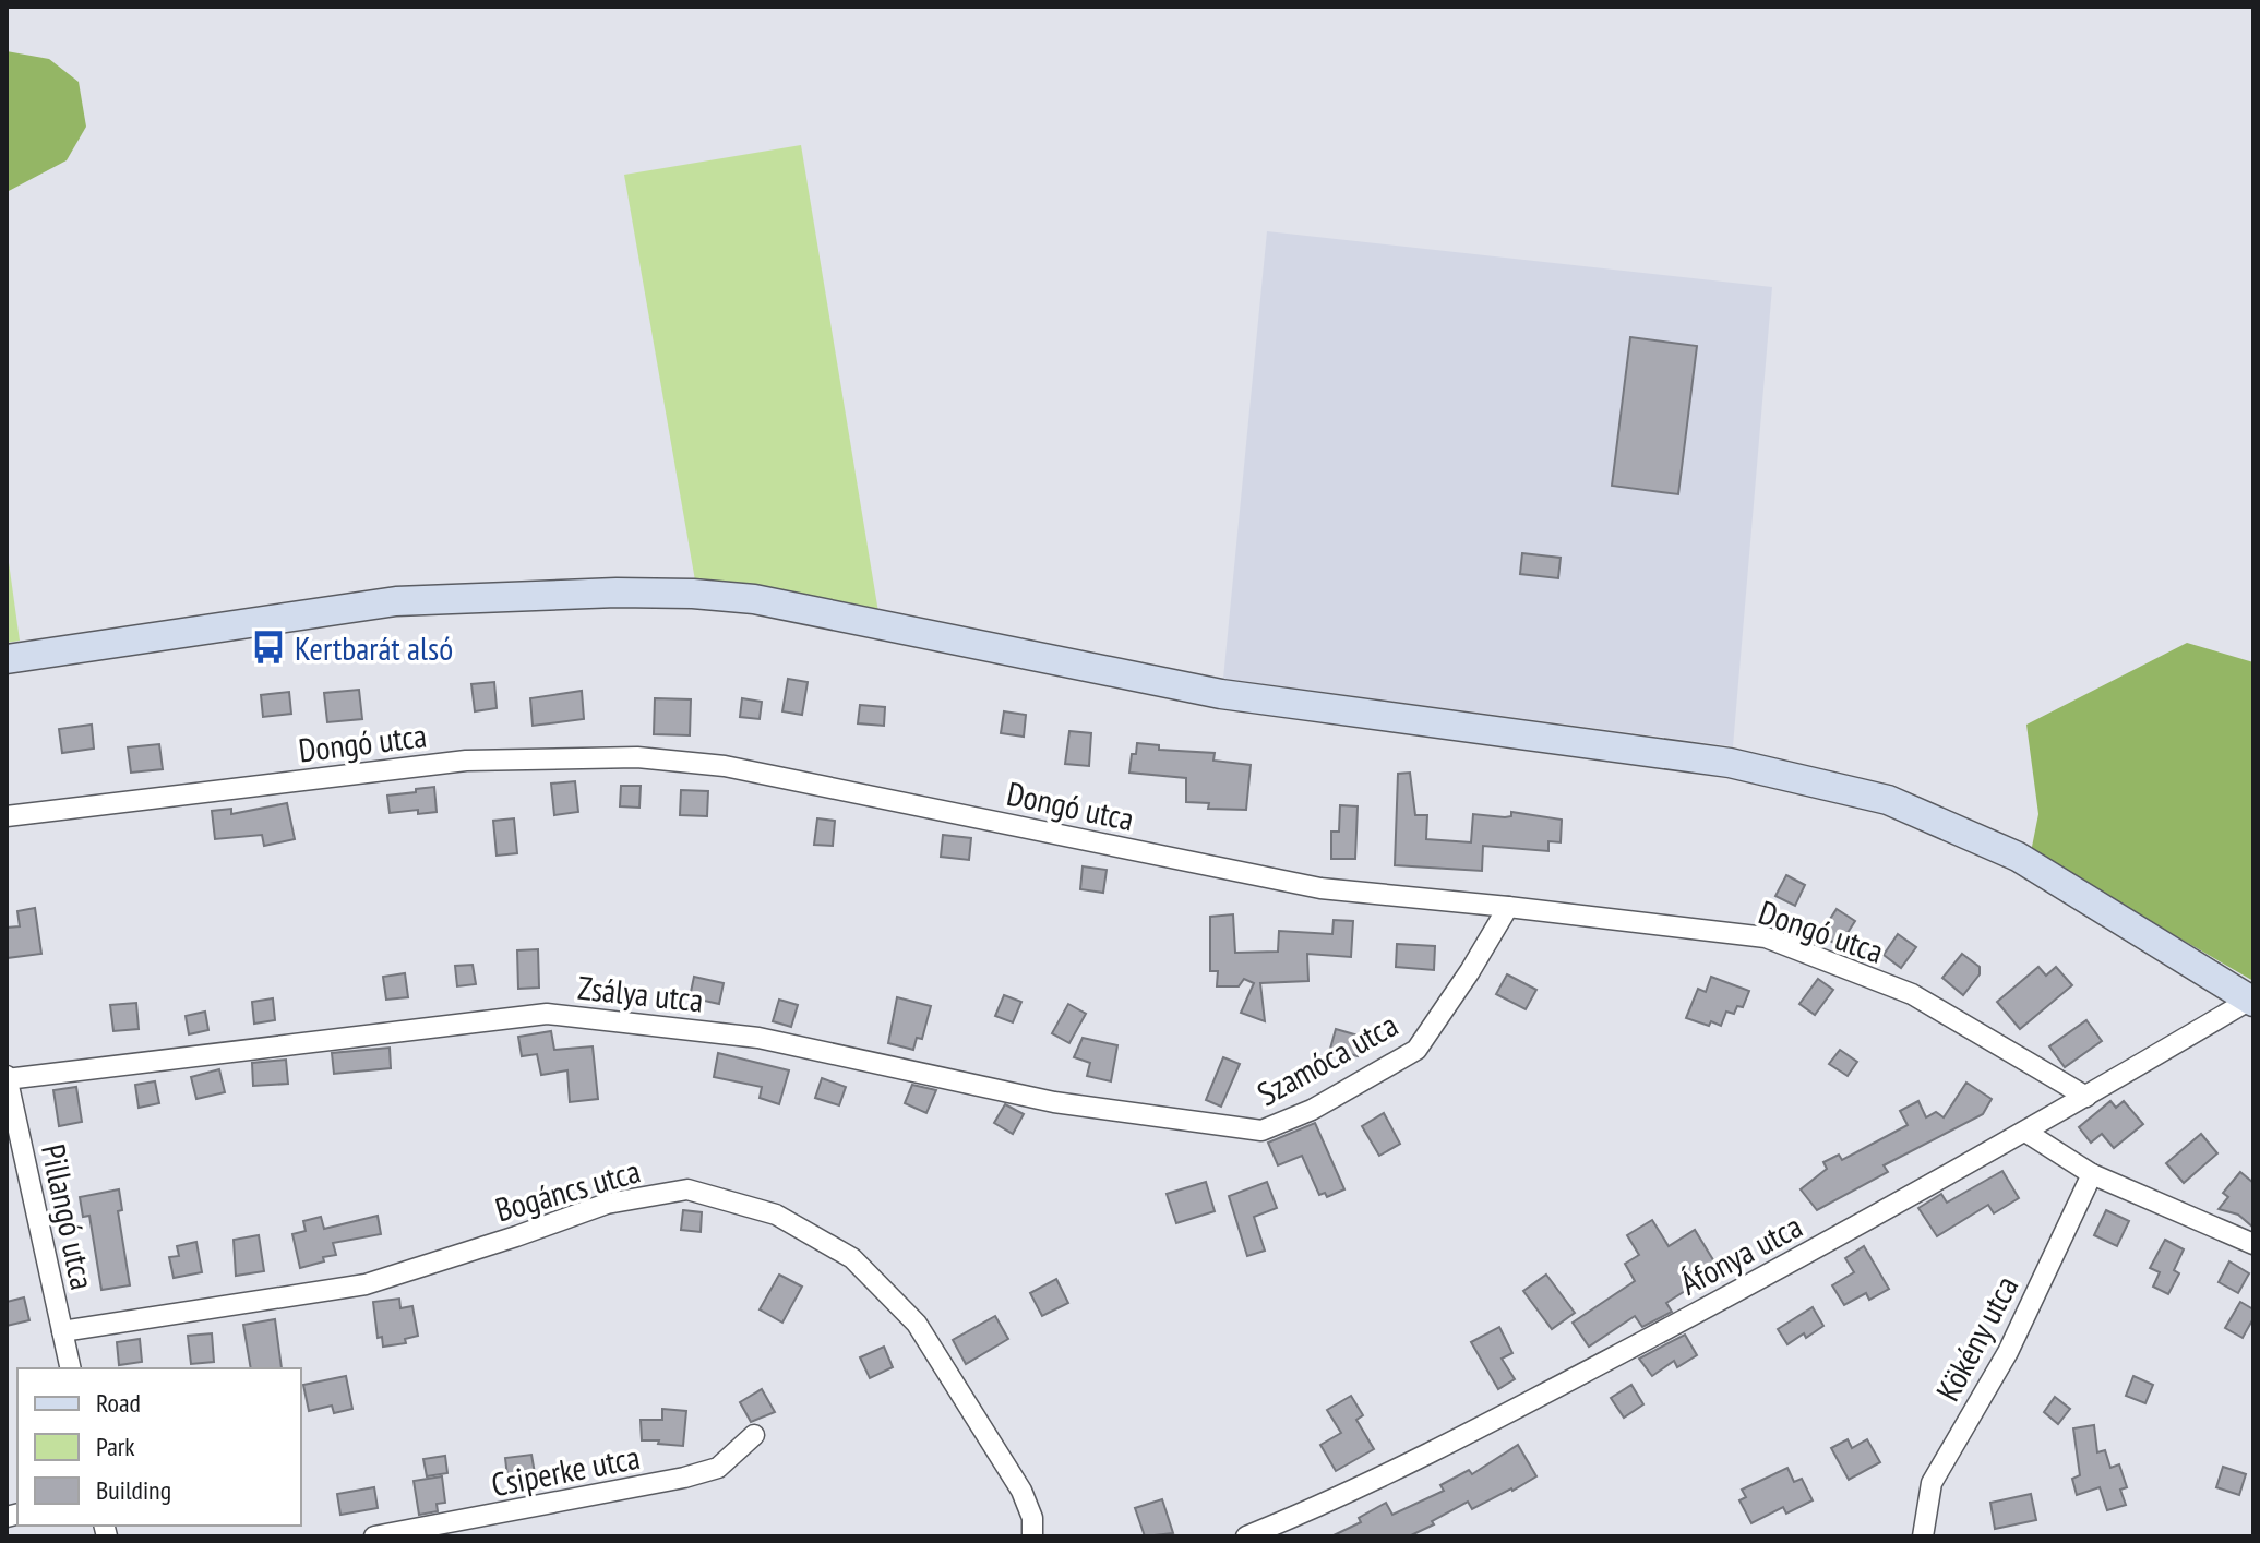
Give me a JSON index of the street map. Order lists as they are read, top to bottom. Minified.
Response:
{"streets":{"street":["Dongó utca","Zsálya utca","Szamóca utca","Bogáncs utca","Pillangó utca","Áfonya utca","Kökény utca","Csiperke utca"]},"crossings":[["Dongó utca","Szamóca utca"],["Dongó utca","Áfonya utca"],["Zsálya utca","Szamóca utca"],["Zsálya utca","Pillangó utca"],["Bogáncs utca","Pillangó utca"]],"places":{"bus stop":["Kertbarát alsó"]},"legend":["Road","Park","Building"]}
